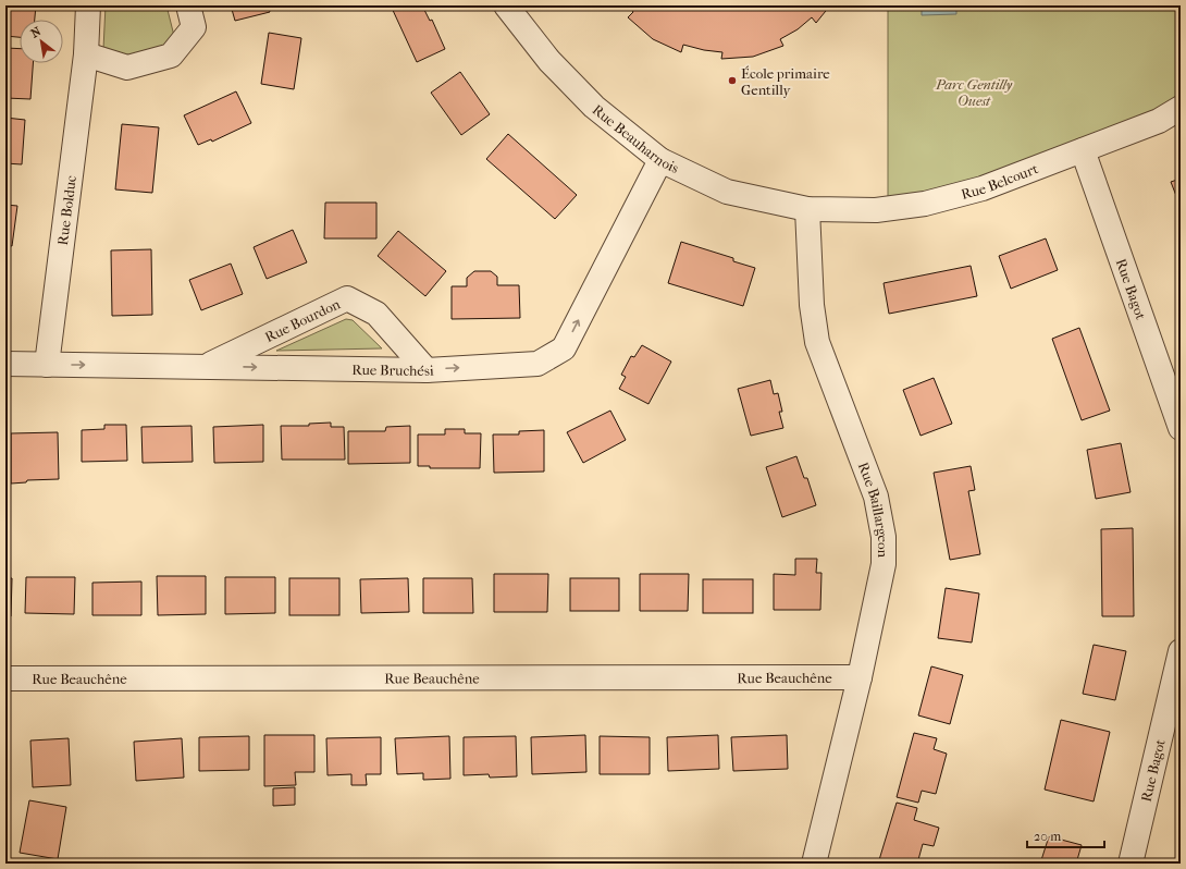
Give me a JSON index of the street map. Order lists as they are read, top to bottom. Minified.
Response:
{"streets":{"street":["Rue Beauharnois","Rue Belcourt","Rue Bolduc","Rue Bagot","Rue Bourdon","Rue Bruchési","Rue Baillargeon","Rue Beauchêne"]},"crossings":[["Rue Beauharnois","Rue Belcourt"],["Rue Beauharnois","Rue Bruchési"],["Rue Beauharnois","Rue Baillargeon"],["Rue Belcourt","Rue Bagot"],["Rue Belcourt","Rue Baillargeon"],["Rue Bolduc","Rue Bruchési"],["Rue Bourdon","Rue Bruchési"],["Rue Baillargeon","Rue Beauchêne"]],"one_way":["Rue Bruchési"],"parks":["Parc Gentilly Ouest"],"places":["École primaire Gentilly"],"scale_bar":"20 m","north":"top left"}
